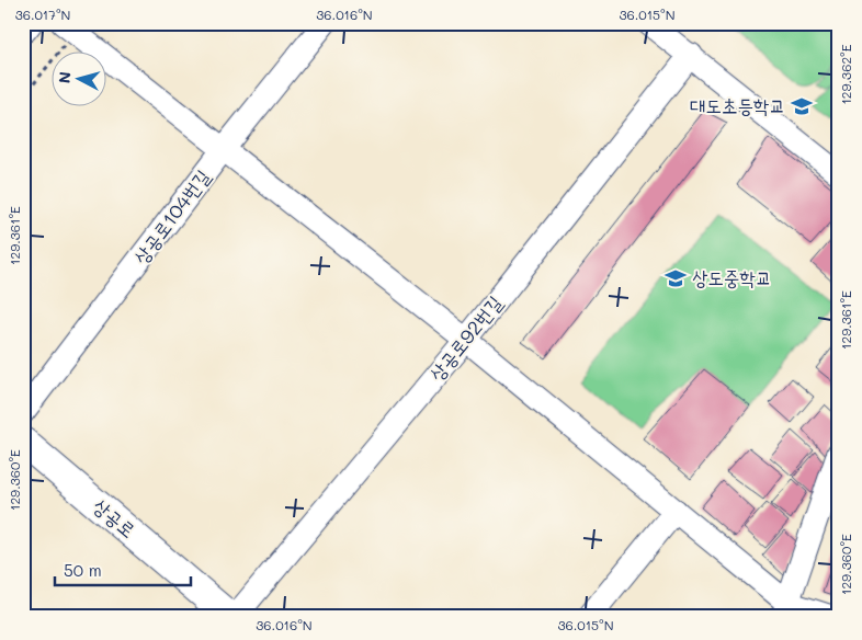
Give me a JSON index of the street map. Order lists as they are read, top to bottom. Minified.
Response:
{"streets":{"main road":["상공로"],"street":["상공로104번길","상공로92번길"]},"crossings":[["상공로92번길","상공로"]],"places":{"school or university":["대도초등학교","상도중학교"]},"scale_bar":"50 m","north":"left","coordinates":["36.017°N","36.016°N","36.015°N","129.362°E","129.361°E","129.360°E"]}
